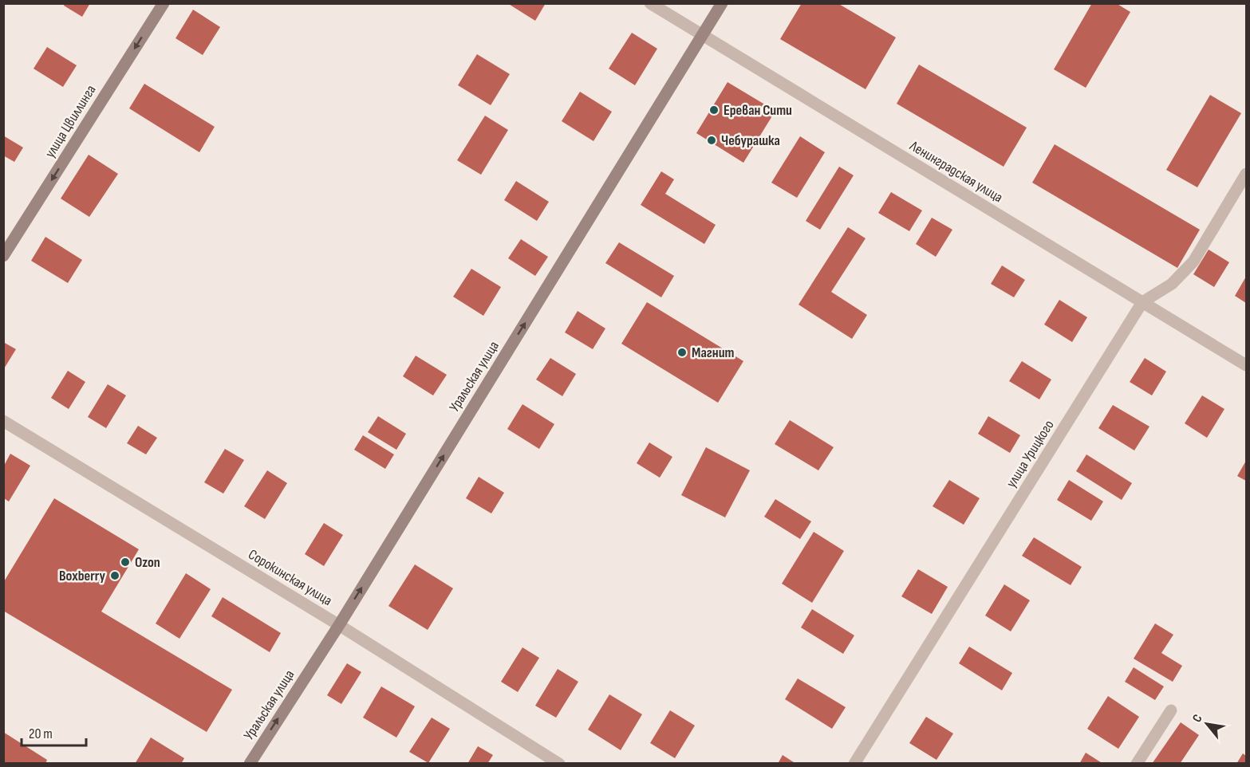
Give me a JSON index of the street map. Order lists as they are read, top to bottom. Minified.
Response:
{"streets":{"street":["улица Цвиллинга","Ленинградская улица","Уральская улица","улица Урицкого","Сорокинская улица"]},"crossings":[["Ленинградская улица","Уральская улица"],["Ленинградская улица","улица Урицкого"],["Уральская улица","Сорокинская улица"]],"one_way":["улица Цвиллинга","Уральская улица"],"places":["Ереван Сити","Чебурашка","Магнит","Ozon","Boxberry"],"scale_bar":"20 m","north":"top left"}
